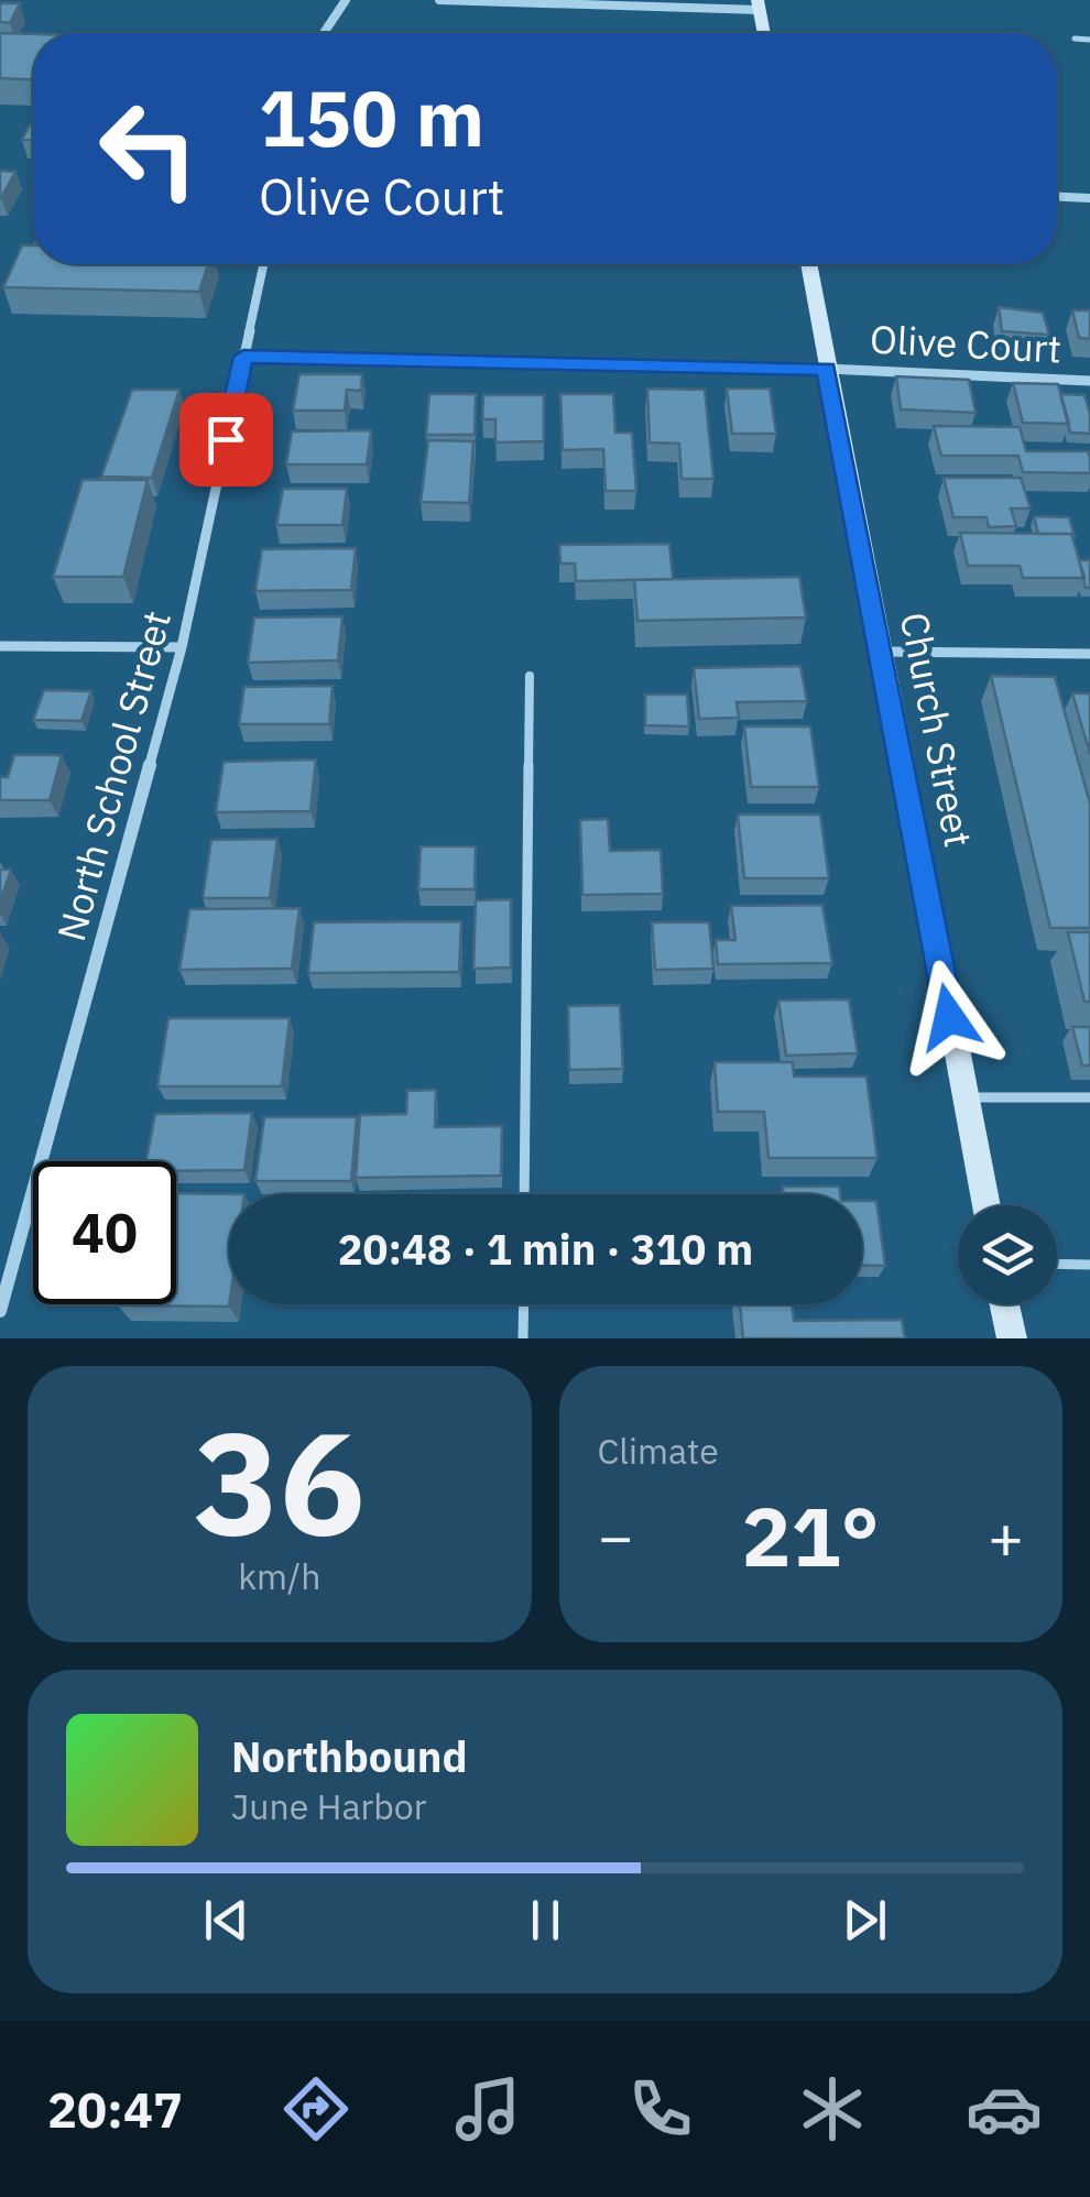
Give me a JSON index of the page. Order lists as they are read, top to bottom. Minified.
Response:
{"streets":{"street":["Olive Court","Church Street","North School Street"]},"crossings":[["Olive Court","Church Street"],["Olive Court","North School Street"]],"page":{"turn":["150 m","Olive Court"],"limit":"40","trip":"20:48 · 1 min · 310 m","tile":[["36","km/h"],"Climate"],"heat":["−","21°","+"],"song":["Northbound","June Harbor"],"tabs":"20:47"}}
